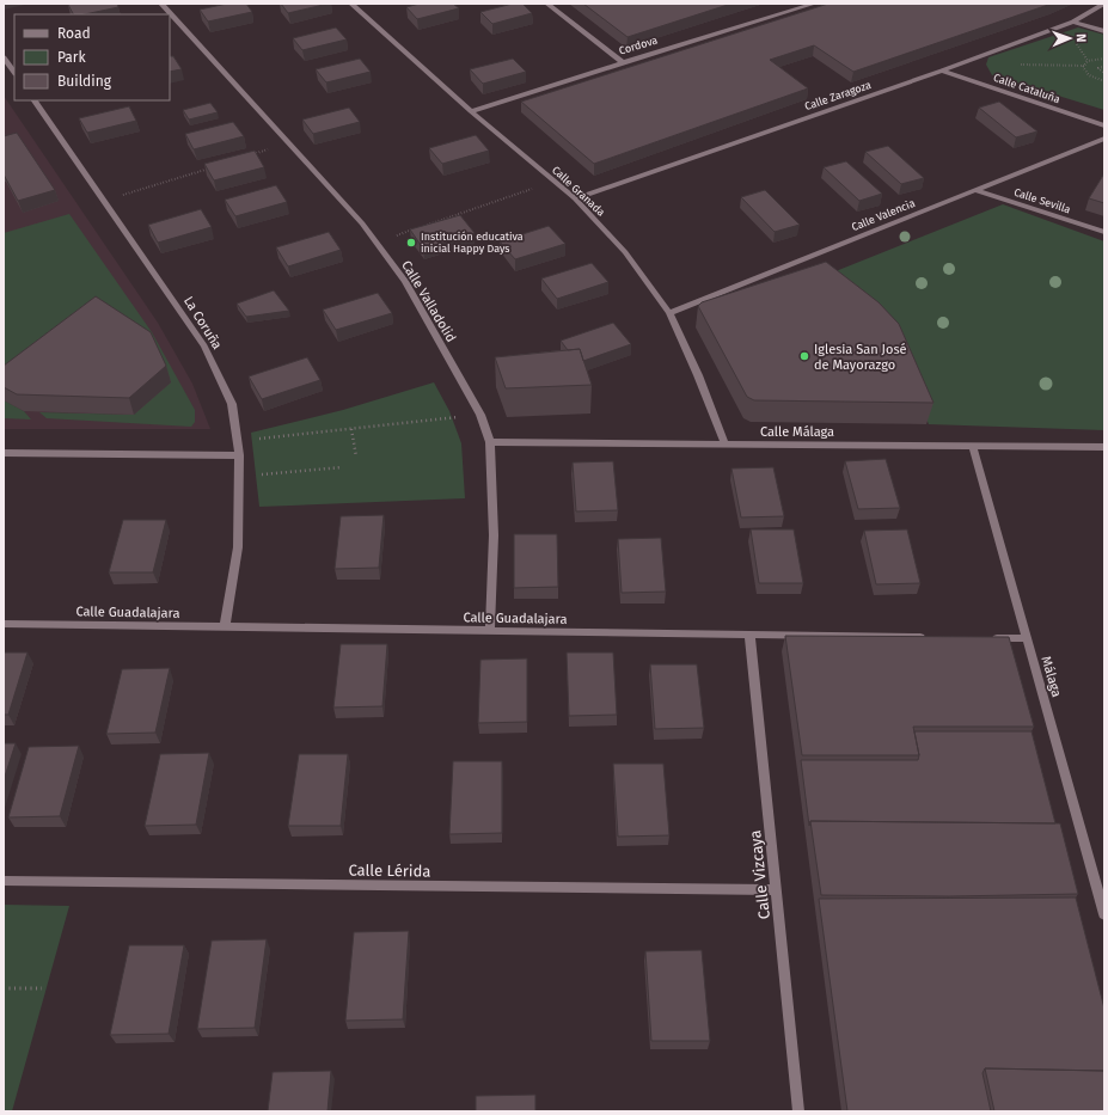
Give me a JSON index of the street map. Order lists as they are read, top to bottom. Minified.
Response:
{"streets":{"street":["Cordova","Calle Cataluña","Calle Zaragoza","Calle Granada","Calle Sevilla","Calle Valencia","Calle Valladolid","La Coruña","Calle Málaga","Calle Guadalajara","Málaga","Calle Lérida","Calle Vizcaya"]},"crossings":[["Cordova","Calle Granada"],["Calle Cataluña","Calle Zaragoza"],["Calle Zaragoza","Calle Granada"],["Calle Granada","Calle Valencia"],["Calle Granada","Calle Málaga"],["Calle Sevilla","Calle Valencia"],["Calle Valladolid","Calle Málaga"],["Calle Valladolid","Calle Guadalajara"],["La Coruña","Calle Guadalajara"],["Calle Málaga","Málaga"],["Calle Guadalajara","Calle Vizcaya"],["Calle Lérida","Calle Vizcaya"]],"places":["Institución educativa inicial Happy Days","Iglesia San José de Mayorazgo"],"legend":["Road","Park","Building"],"north":"right"}
